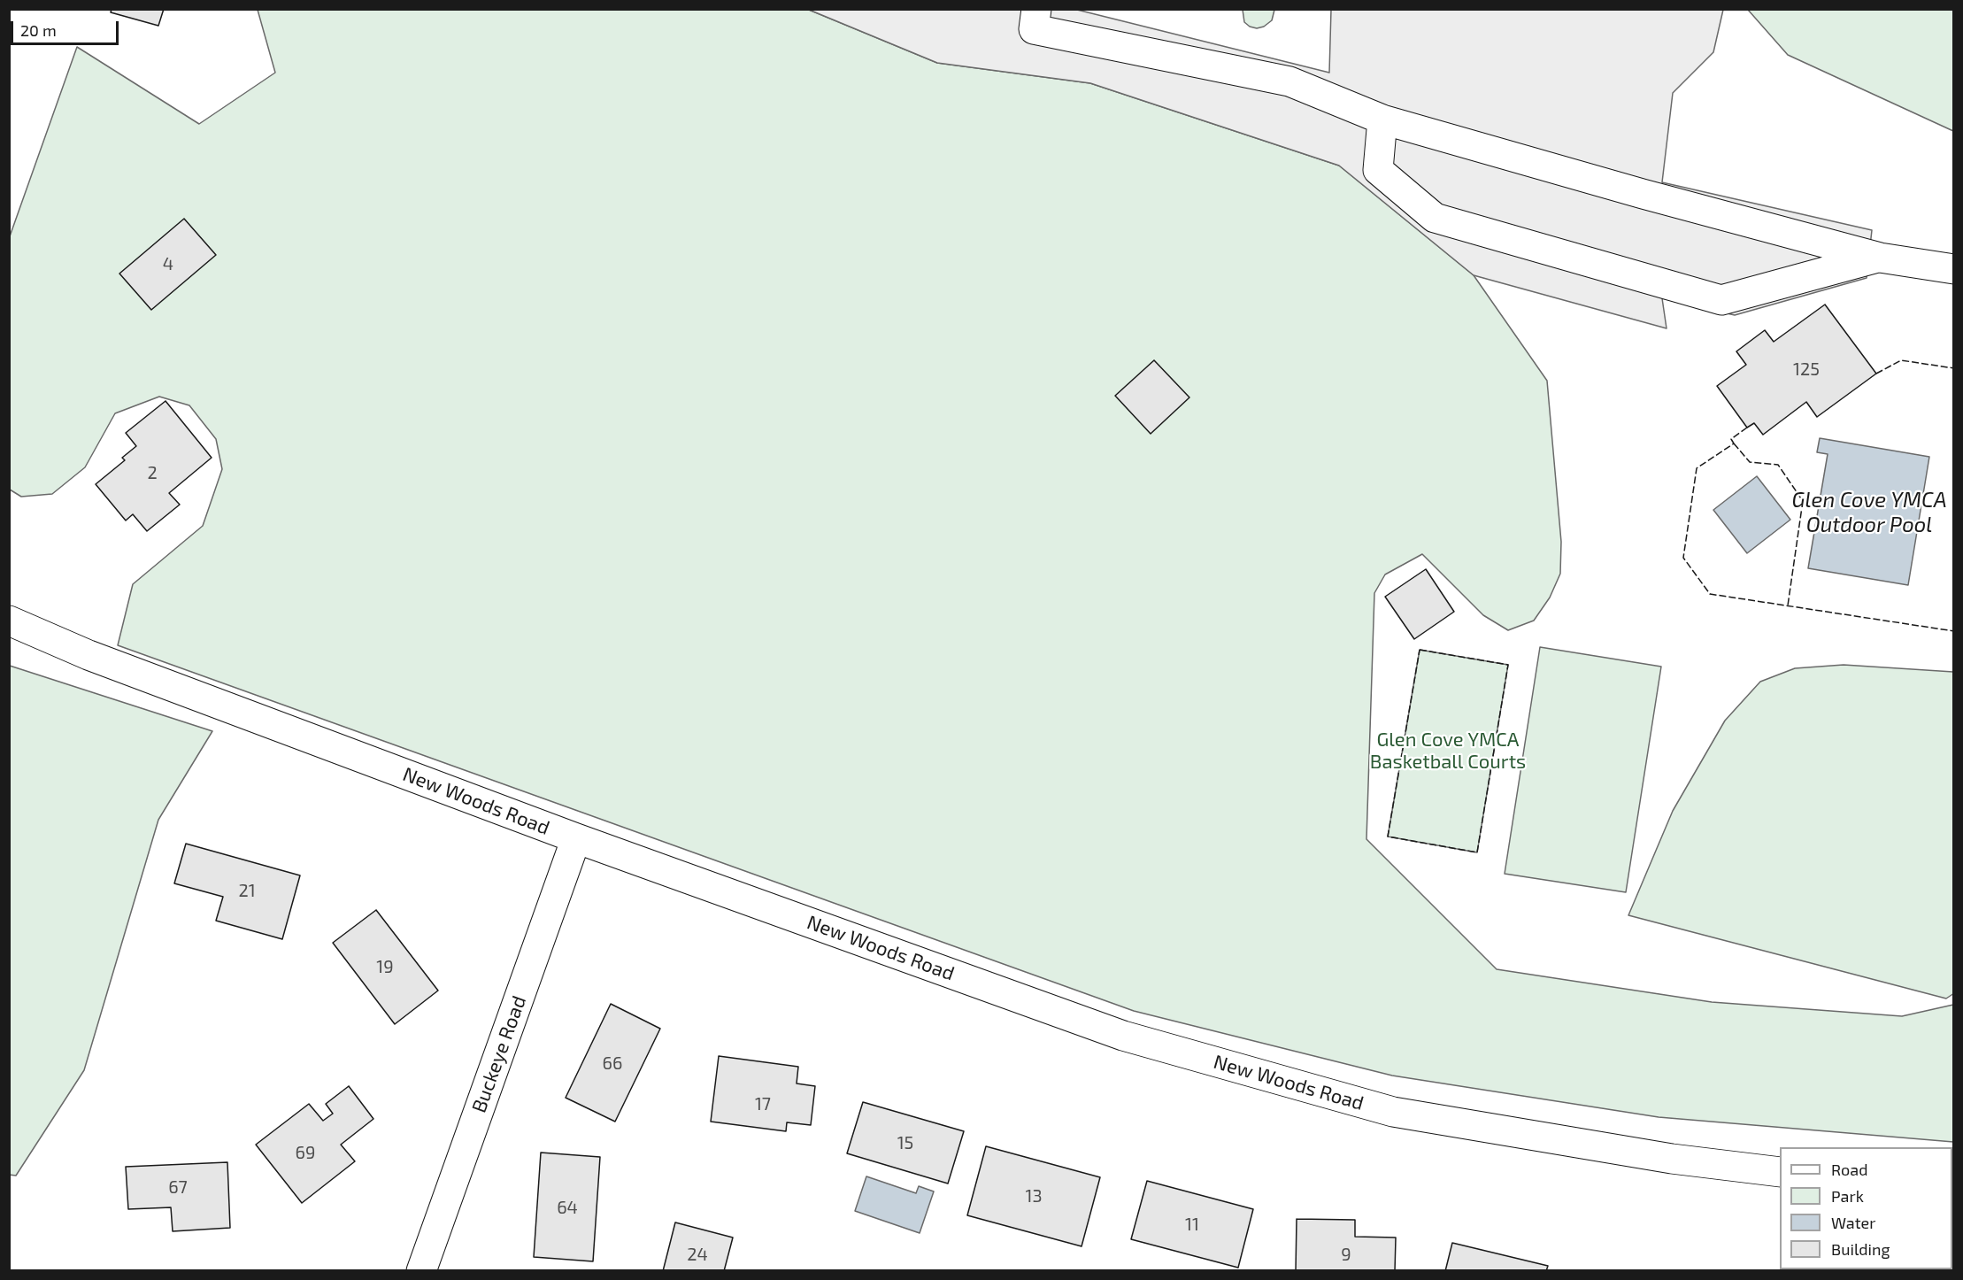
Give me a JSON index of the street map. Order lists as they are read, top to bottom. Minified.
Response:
{"streets":{"street":["New Woods Road","Buckeye Road"]},"crossings":[["New Woods Road","Buckeye Road"]],"water":["Glen Cove YMCA Outdoor Pool"],"parks":["Glen Cove YMCA Basketball Courts"],"house_numbers":["4","125","2","21","19","66","17","15","69","67","13","64","11","24","9"],"legend":["Road","Park","Water","Building"],"scale_bar":"20 m"}
